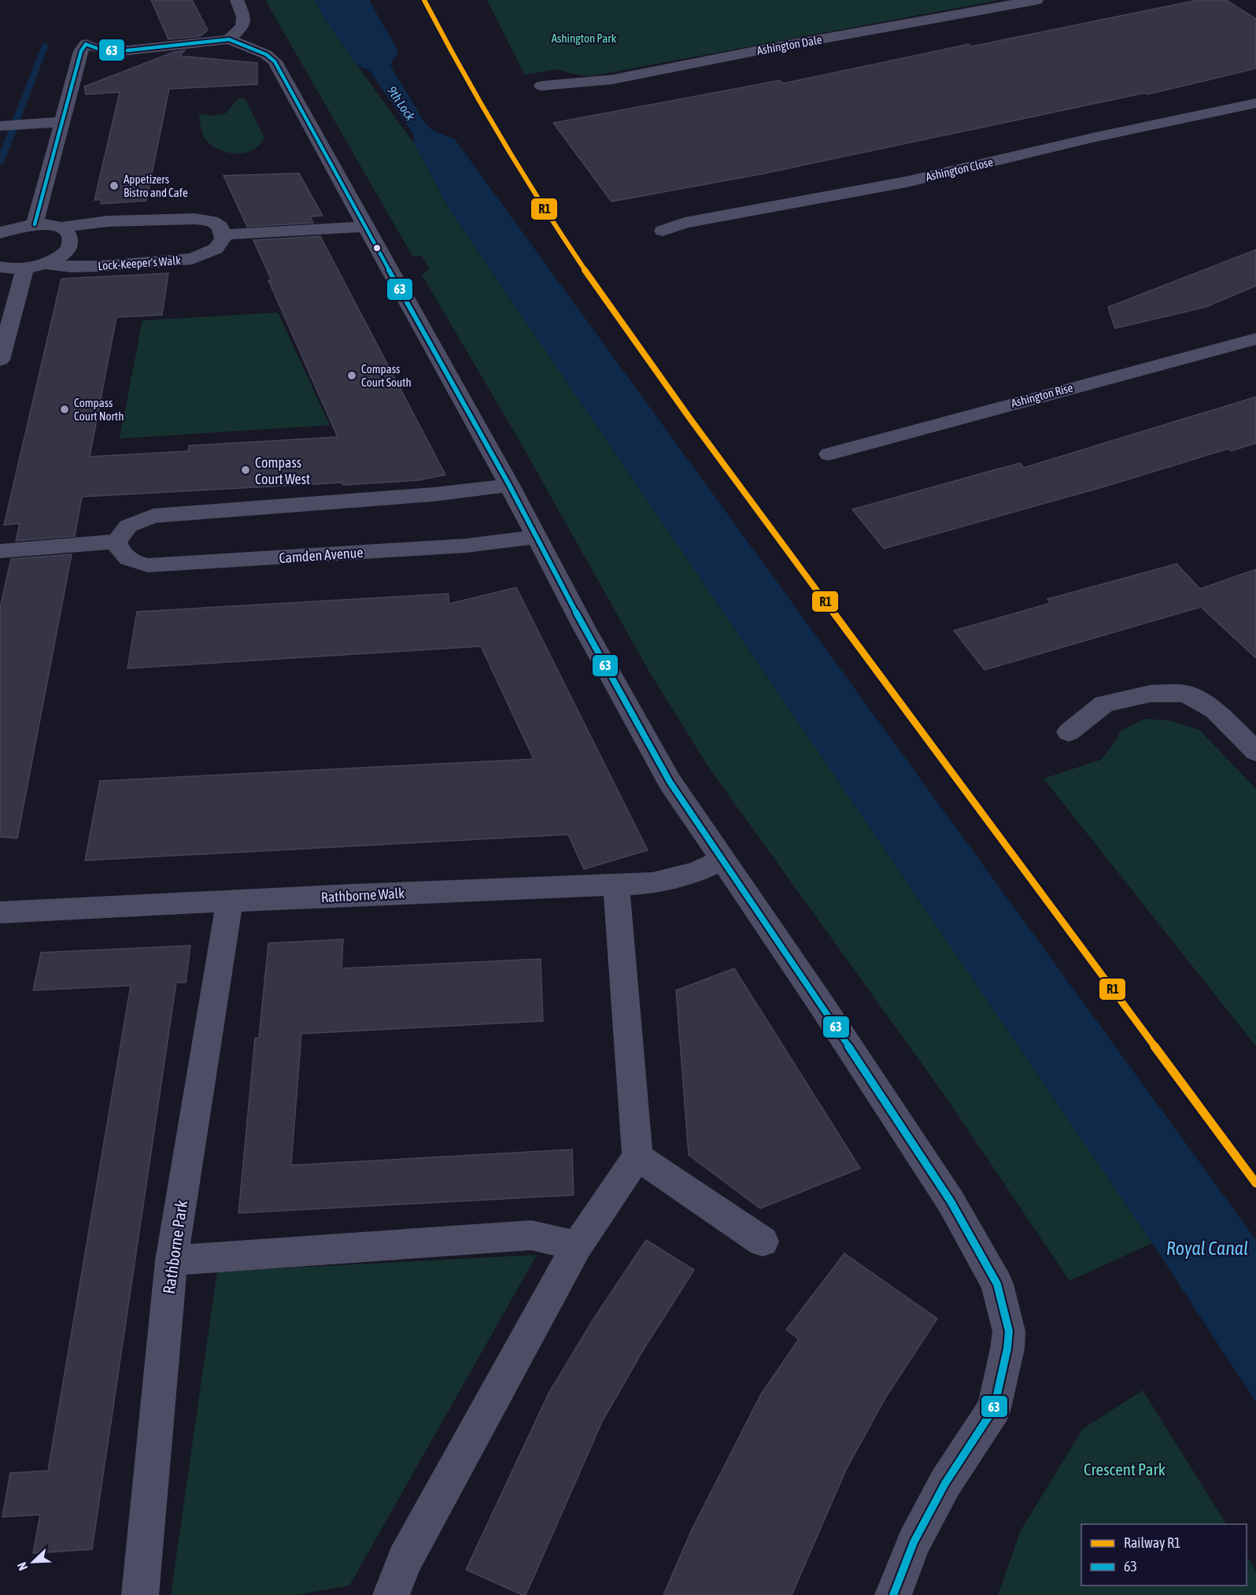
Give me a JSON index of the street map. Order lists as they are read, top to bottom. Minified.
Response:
{"streets":{"street":["Ashington Dale","Ashington Close","Lock-Keeper's Walk","Ashington Rise","Camden Avenue","Rathborne Walk","Rathborne Park"]},"crossings":[["Rathborne Walk","Rathborne Park"]],"water":["9th Lock","Royal Canal"],"parks":["Ashington Park","Crescent Park"],"places":["Appetizers Bistro and Cafe","Compass Court South","Compass Court North","Compass Court West"],"lines":["rail line R1","transit line 63"],"legend":["Railway R1","63"],"north":"bottom left"}
